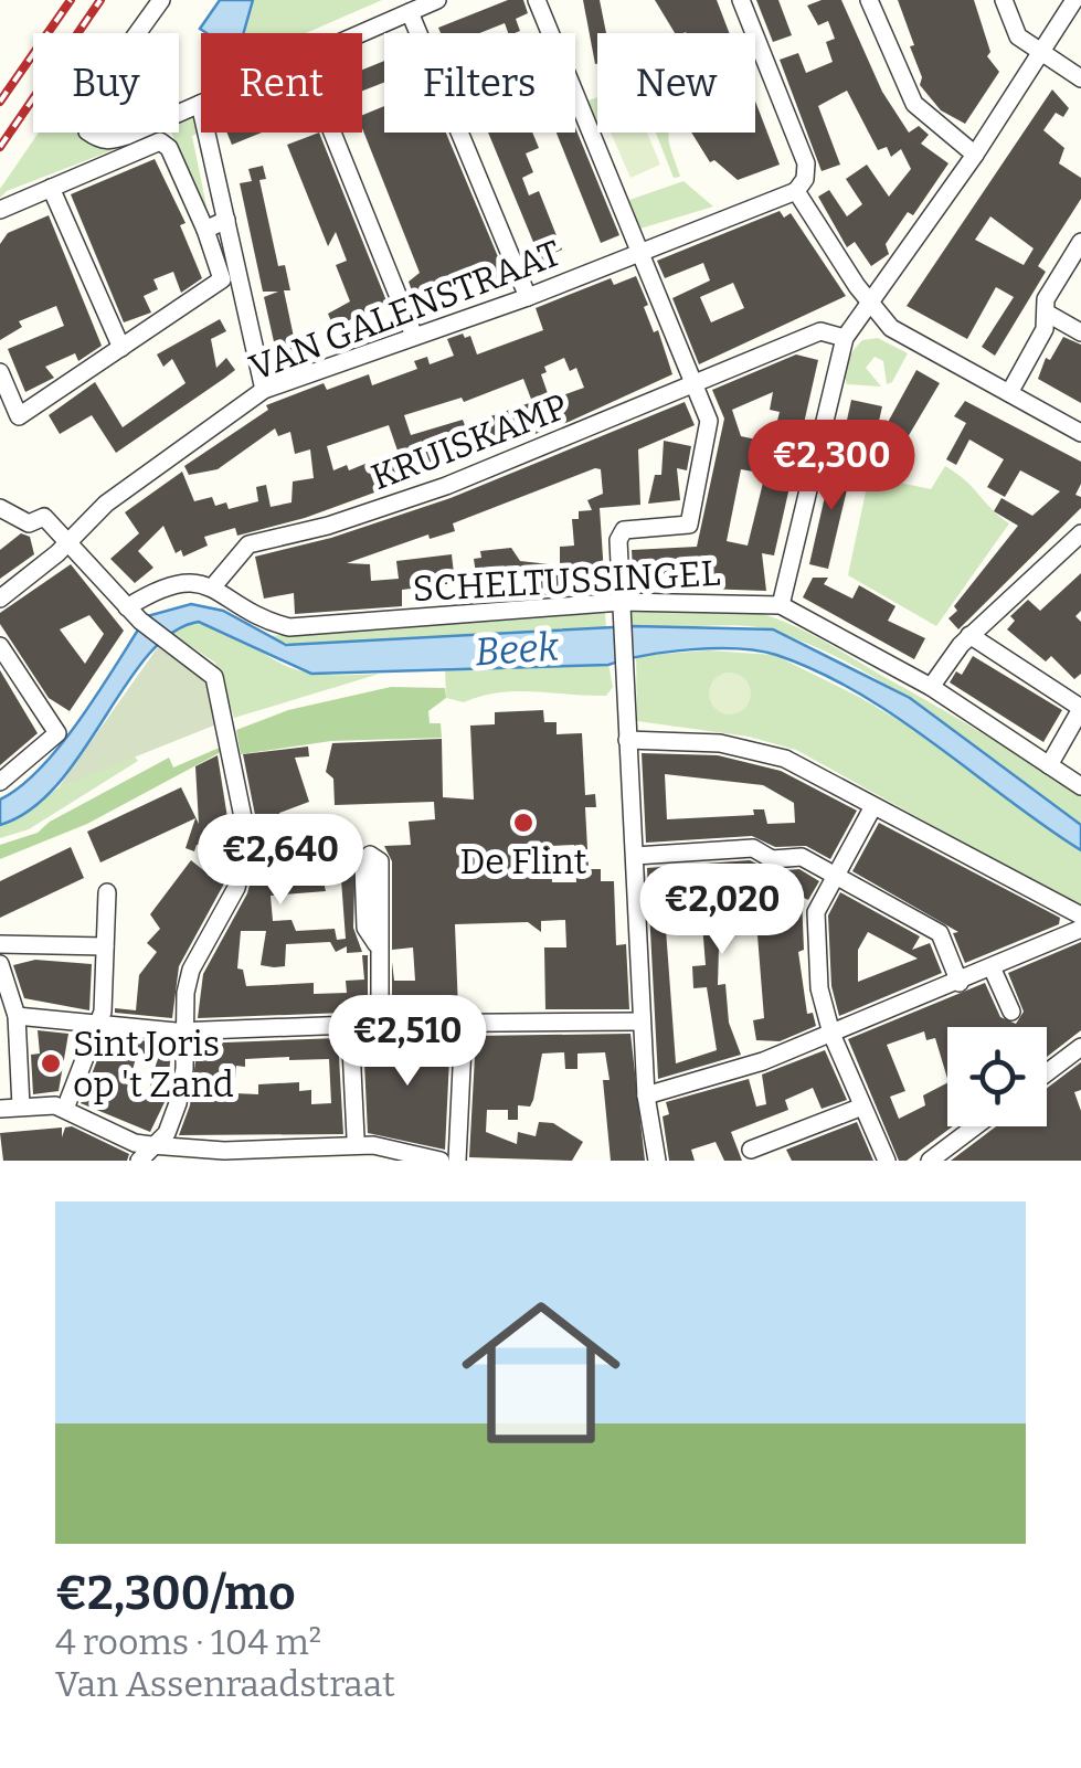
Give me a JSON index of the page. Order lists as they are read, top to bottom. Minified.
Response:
{"streets":{"street":["VAN GALENSTRAAT","KRUISKAMP","SCHELTUSSINGEL"]},"crossings":[["KRUISKAMP","SCHELTUSSINGEL"]],"water":["Beek"],"places":["De Flint","Sint Joris op 't Zand"],"page":{"chip":["Buy","Rent","Filters","New"],"price":["€2,300","€2,640","€2,020","€2,510"],"list":[{"name":"€2,300/mo","note":"4 rooms · 104 m² · Van Assenraadstraat"}]}}
